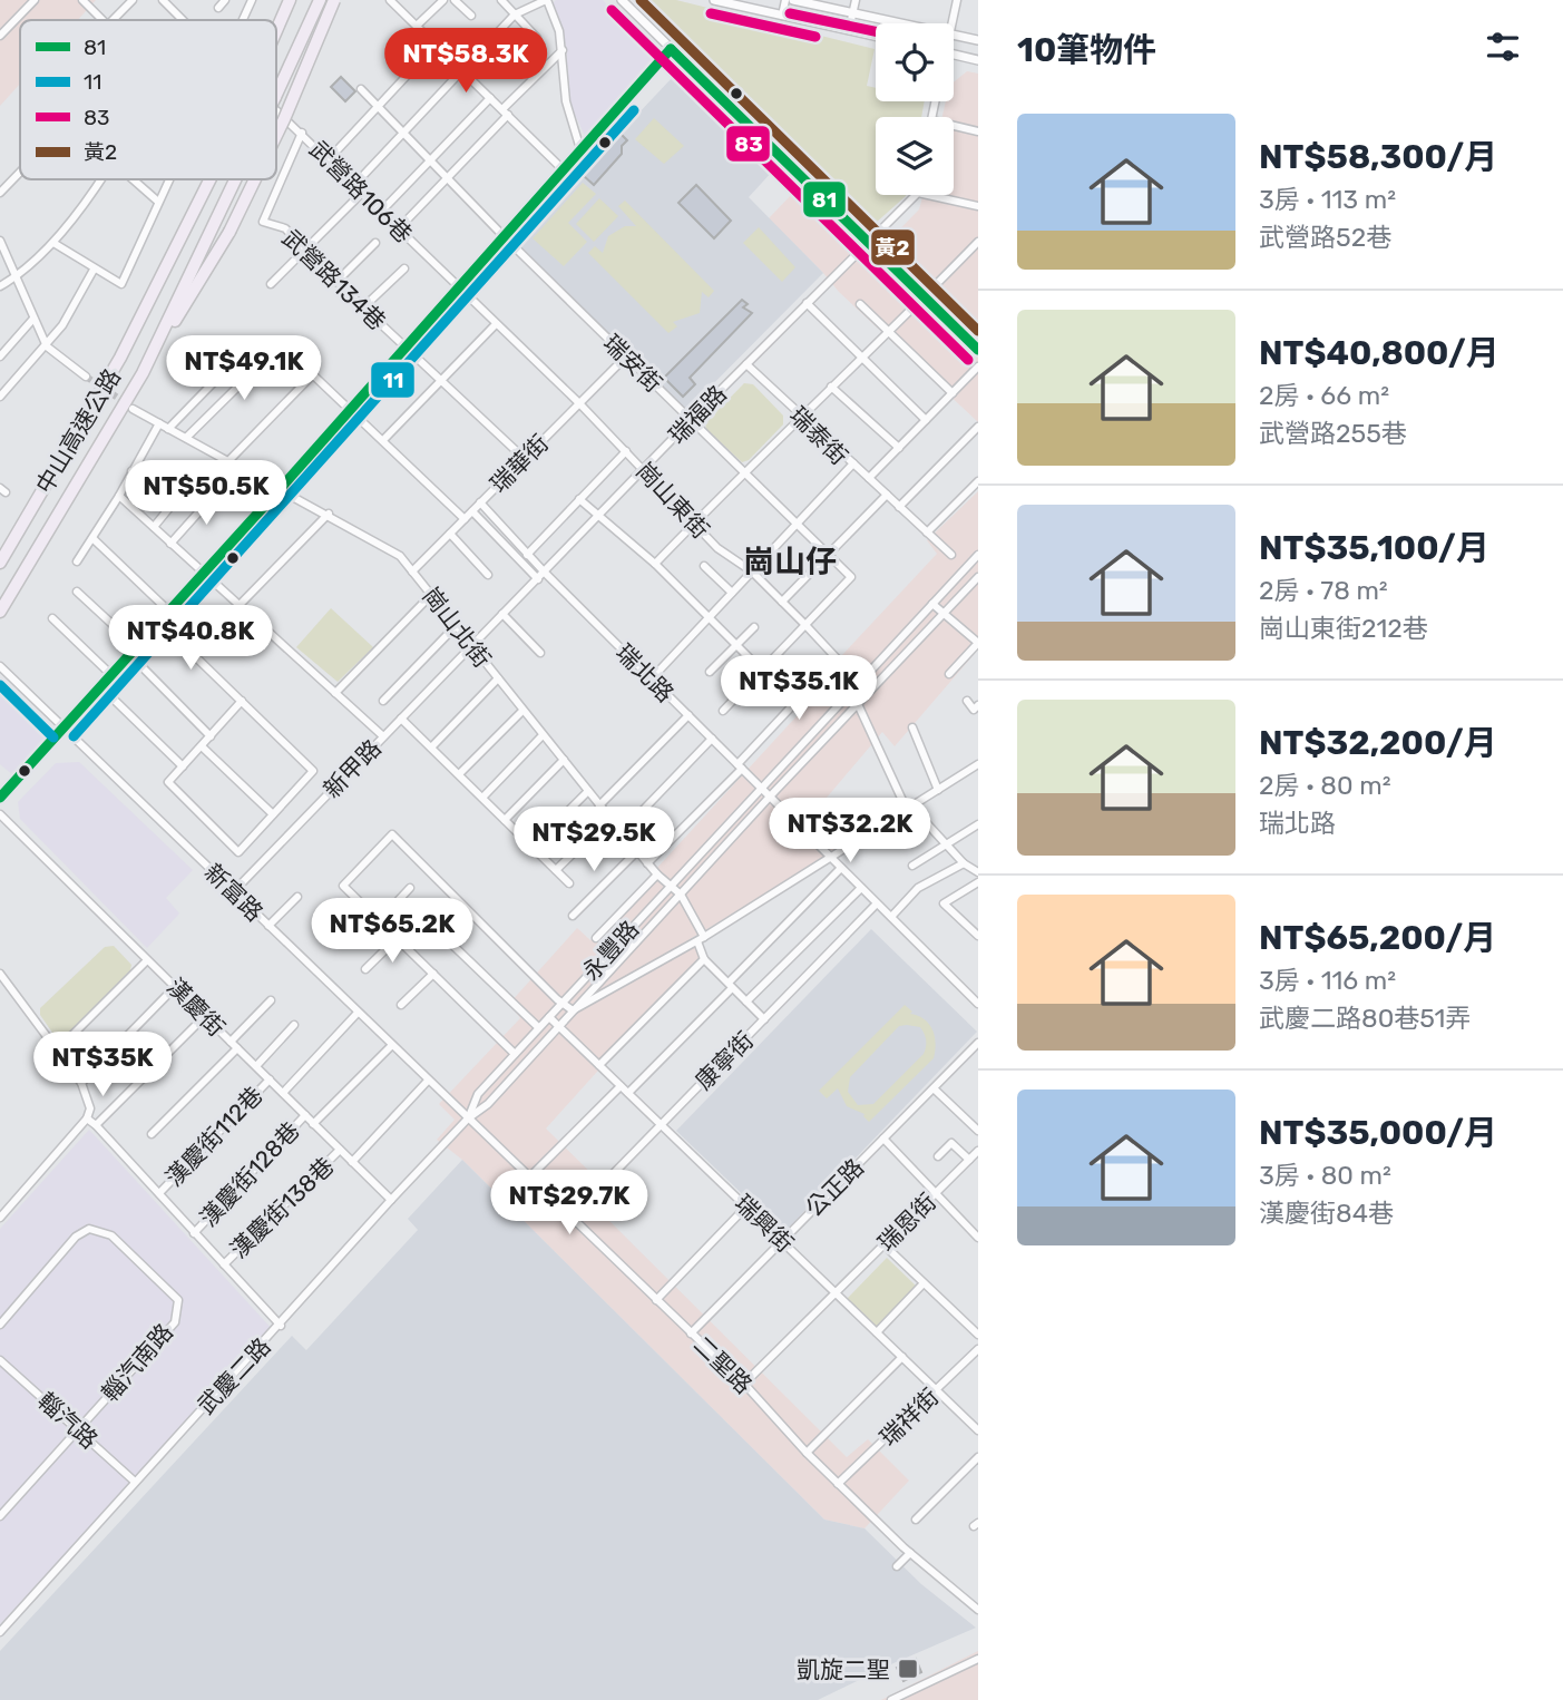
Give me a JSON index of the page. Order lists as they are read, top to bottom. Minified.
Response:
{"streets":{"highway":["中山高速公路"],"street":["武營路106巷","武營路134巷","瑞安街","瑞福路","瑞泰街","瑞華街","崗山東街","崗山北街","瑞北路","新甲路","新富路","永豐路","漢慶街","康寧街","漢慶街112巷","漢慶街128巷","公正路","漢慶街138巷","瑞恩街","瑞興街","輜汽南路","二聖路","武慶二路","瑞祥街","輜汽路"]},"crossings":[["武營路106巷","武營路134巷"],["武營路106巷","崗山東街"],["武營路134巷","瑞華街"],["瑞安街","瑞福路"],["瑞安街","瑞泰街"],["瑞安街","瑞華街"],["瑞安街","崗山東街"],["瑞福路","瑞泰街"],["瑞福路","崗山東街"],["瑞福路","崗山北街"],["瑞福路","瑞北路"],["瑞福路","新甲路"],["瑞泰街","崗山東街"],["瑞泰街","瑞北路"],["瑞華街","崗山東街"],["瑞華街","崗山北街"],["瑞華街","瑞北路"],["崗山東街","永豐路"],["崗山東街","武慶二路"],["崗山北街","新甲路"],["崗山北街","永豐路"],["崗山北街","武慶二路"],["瑞北路","永豐路"],["瑞北路","康寧街"],["瑞北路","武慶二路"],["新甲路","新富路"],["新富路","二聖路"],["新富路","武慶二路"],["永豐路","武慶二路"],["漢慶街","漢慶街112巷"],["漢慶街","漢慶街128巷"],["漢慶街","漢慶街138巷"],["漢慶街","武慶二路"],["康寧街","瑞興街"],["康寧街","二聖路"],["公正路","瑞興街"],["公正路","二聖路"],["瑞恩街","瑞興街"],["瑞恩街","二聖路"],["瑞興街","武慶二路"],["瑞興街","瑞祥街"],["輜汽南路","輜汽路"],["二聖路","武慶二路"],["二聖路","瑞祥街"],["武慶二路","輜汽路"]],"districts":["崗山仔"],"places":{"transit":["凱旋二聖"]},"lines":["transit line 黃2","transit line 83","transit line 81","transit line 11"],"legend":["81","11","83","黃2"],"page":{"heading":"10筆物件","price":["NT$58.3K","NT$49.1K","NT$50.5K","NT$40.8K","NT$35.1K","NT$32.2K","NT$29.5K","NT$65.2K","NT$35K","NT$29.7K"],"list":[{"name":"NT$58,300/月","note":"3房 · 113 m² · 武營路52巷"},{"name":"NT$40,800/月","note":"2房 · 66 m² · 武營路255巷"},{"name":"NT$35,100/月","note":"2房 · 78 m² · 崗山東街212巷"},{"name":"NT$32,200/月","note":"2房 · 80 m² · 瑞北路"},{"name":"NT$65,200/月","note":"3房 · 116 m² · 武慶二路80巷51弄"},{"name":"NT$35,000/月","note":"3房 · 80 m² · 漢慶街84巷"}]}}
